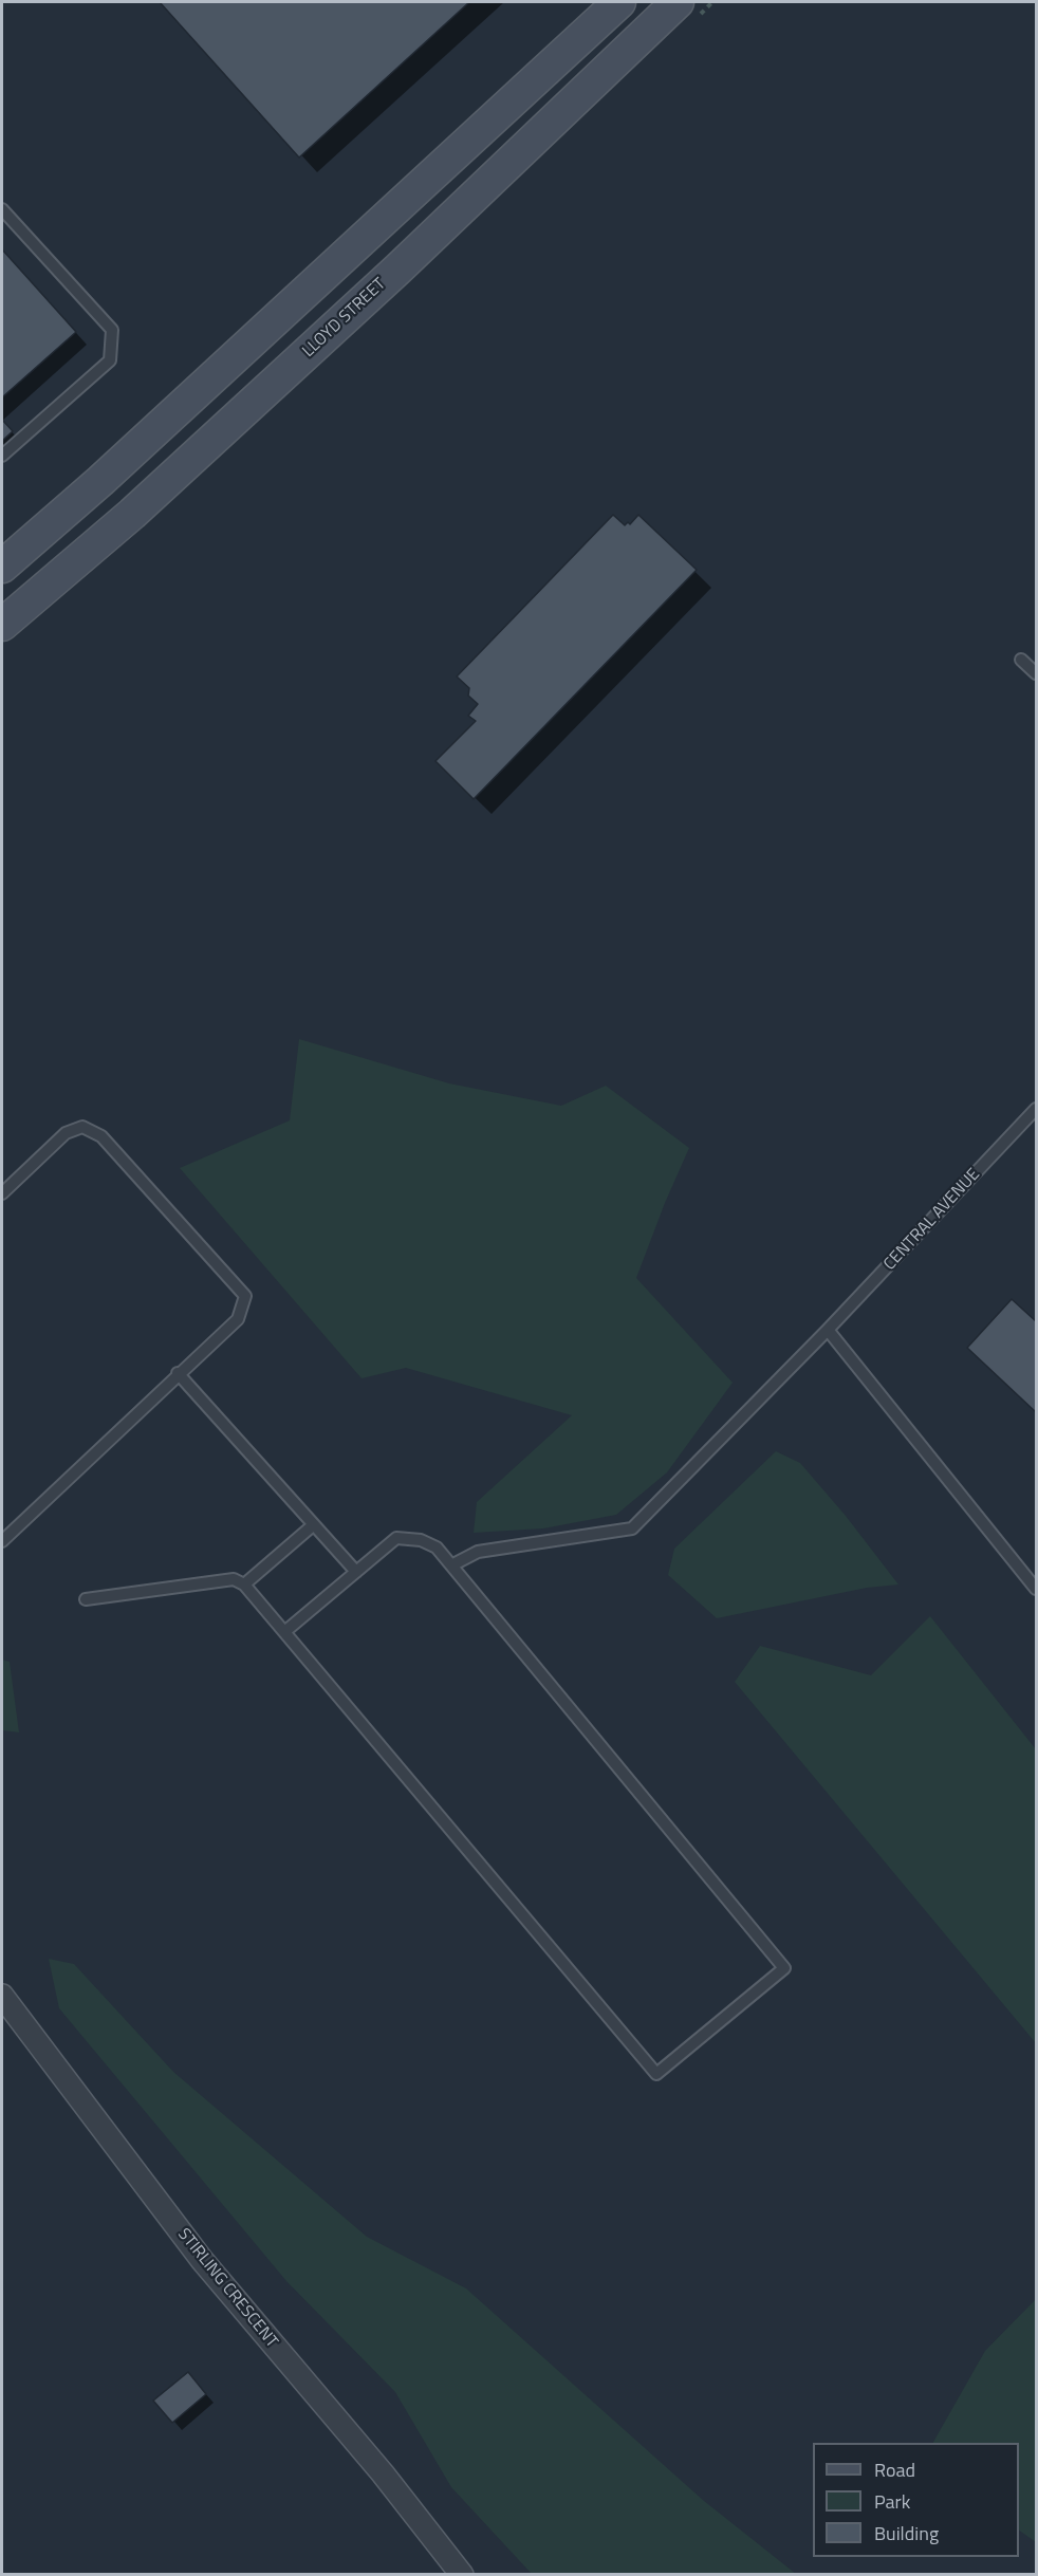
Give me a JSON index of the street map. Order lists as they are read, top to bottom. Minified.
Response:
{"streets":{"main road":["LLOYD STREET"],"street":["STIRLING CRESCENT"],"lane":["CENTRAL AVENUE"]},"legend":["Road","Park","Building"]}
